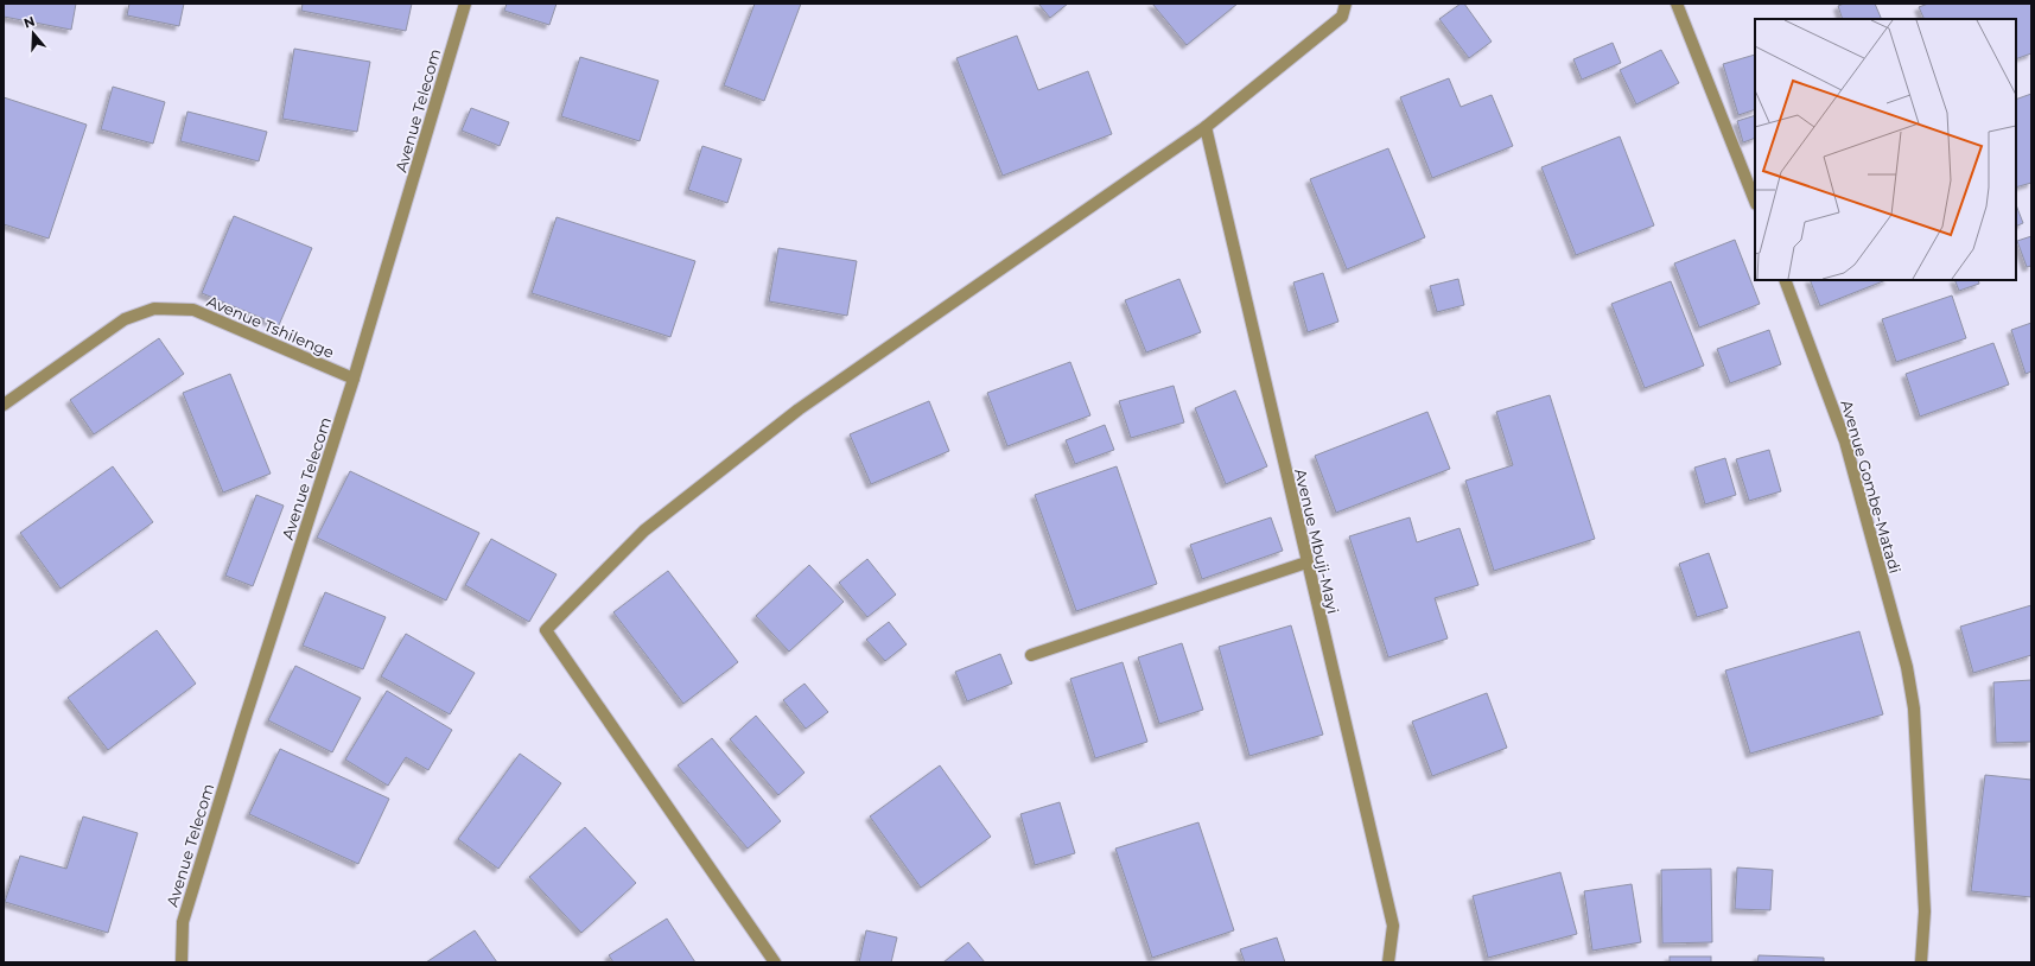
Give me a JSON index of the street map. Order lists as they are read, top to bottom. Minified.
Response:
{"streets":{"street":["Avenue Telecom","Avenue Tshilenge","Avenue Gombe-Matadi","Avenue Mbuji-Mayi"]},"crossings":[["Avenue Telecom","Avenue Tshilenge"]],"north":"top"}
